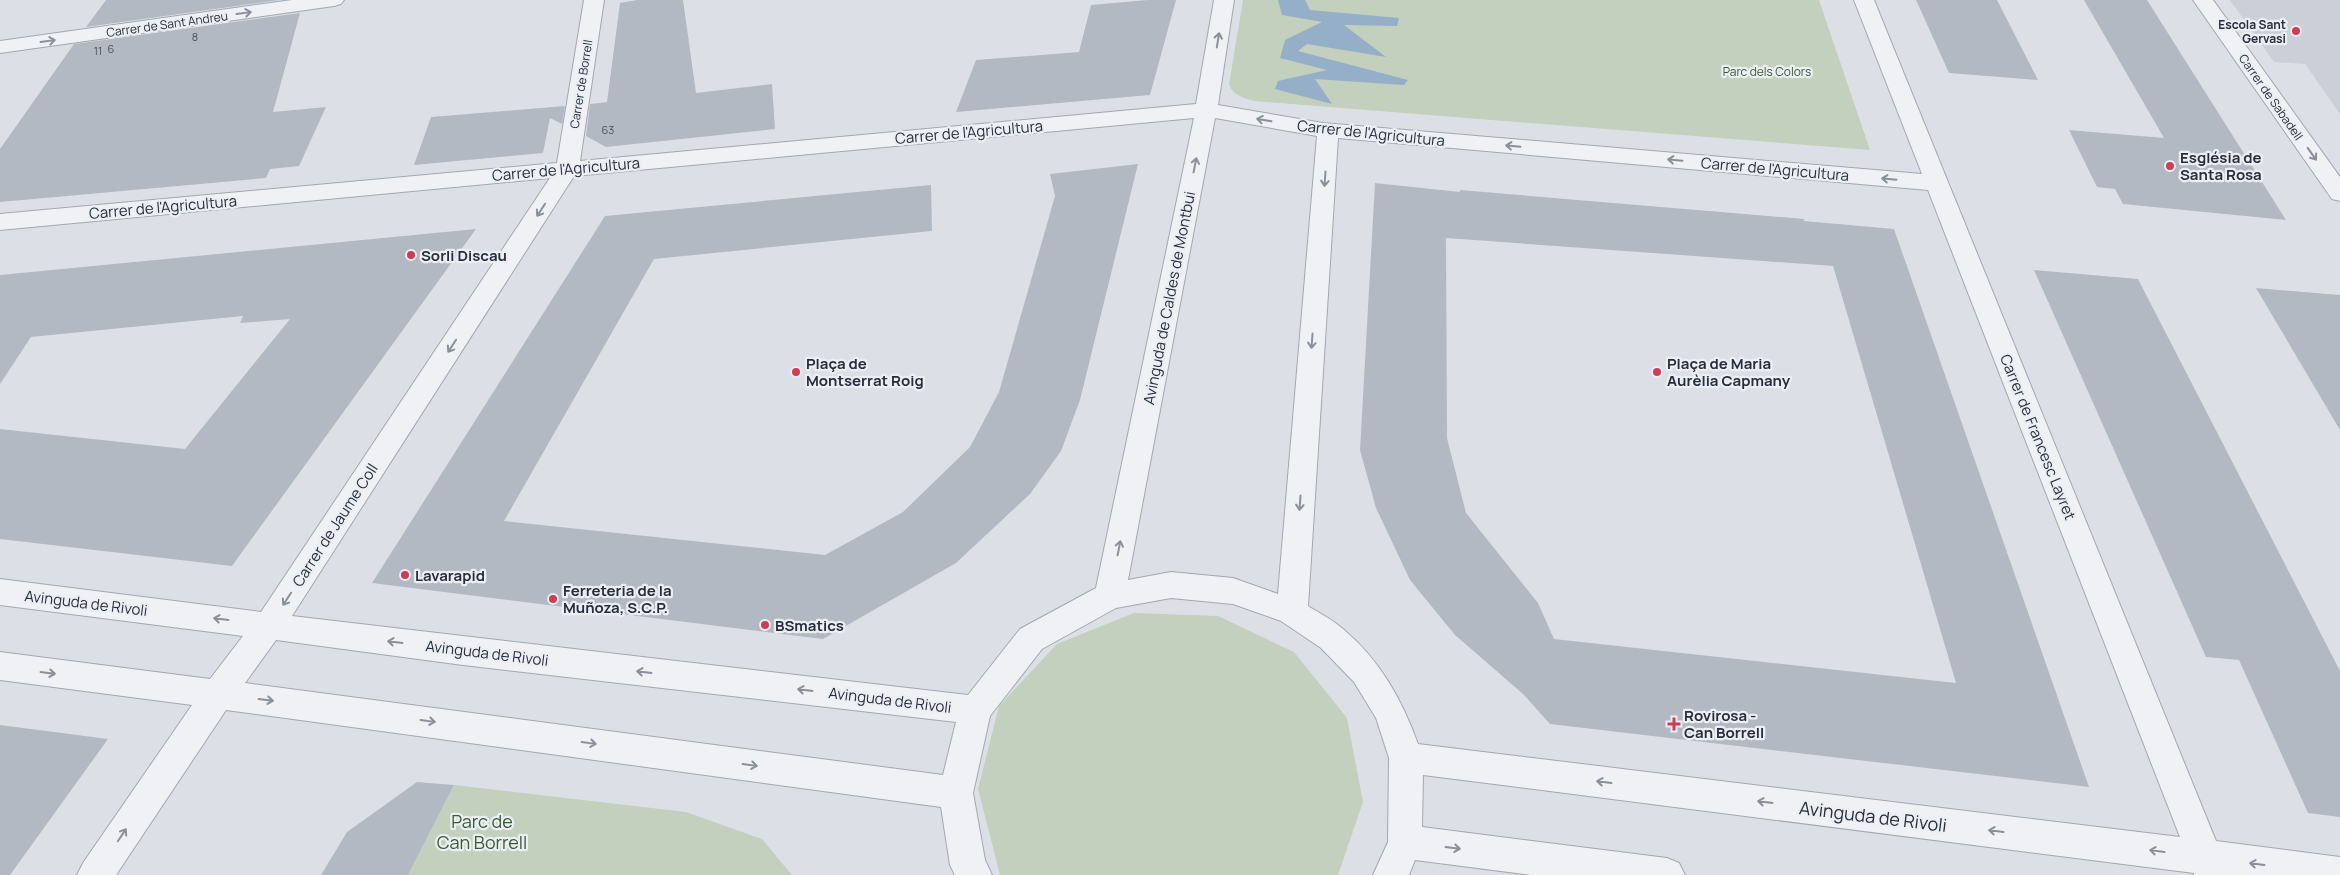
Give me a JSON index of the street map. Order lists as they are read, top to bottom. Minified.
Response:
{"streets":{"street":["Carrer de Sant Andreu","Carrer de Borrell","Carrer de Sabadell","Carrer de l'Agricultura","Avinguda de Caldes de Montbui","Carrer de Francesc Layret","Carrer de Jaume Coll","Avinguda de Rivoli"]},"crossings":[["Carrer de Borrell","Carrer de l'Agricultura"],["Carrer de Borrell","Carrer de Jaume Coll"],["Carrer de l'Agricultura","Avinguda de Caldes de Montbui"],["Carrer de l'Agricultura","Carrer de Francesc Layret"],["Carrer de l'Agricultura","Carrer de Jaume Coll"],["Carrer de Francesc Layret","Avinguda de Rivoli"],["Carrer de Jaume Coll","Avinguda de Rivoli"]],"one_way":["Carrer de Sant Andreu","Carrer de Sabadell","Carrer de l'Agricultura"],"parks":["Parc dels Colors","Parc de Can Borrell"],"places":{"other":["Escola Sant Gervasi","Església de Santa Rosa","Sorli Discau","Plaça de Montserrat Roig","Plaça de Maria Aurèlia Capmany","Lavarapid","Ferreteria de la Muñoza, S.C.P.","BSmatics"],"health":["Rovirosa - Can Borrell"]},"house_numbers":["8","6","11","63"]}
